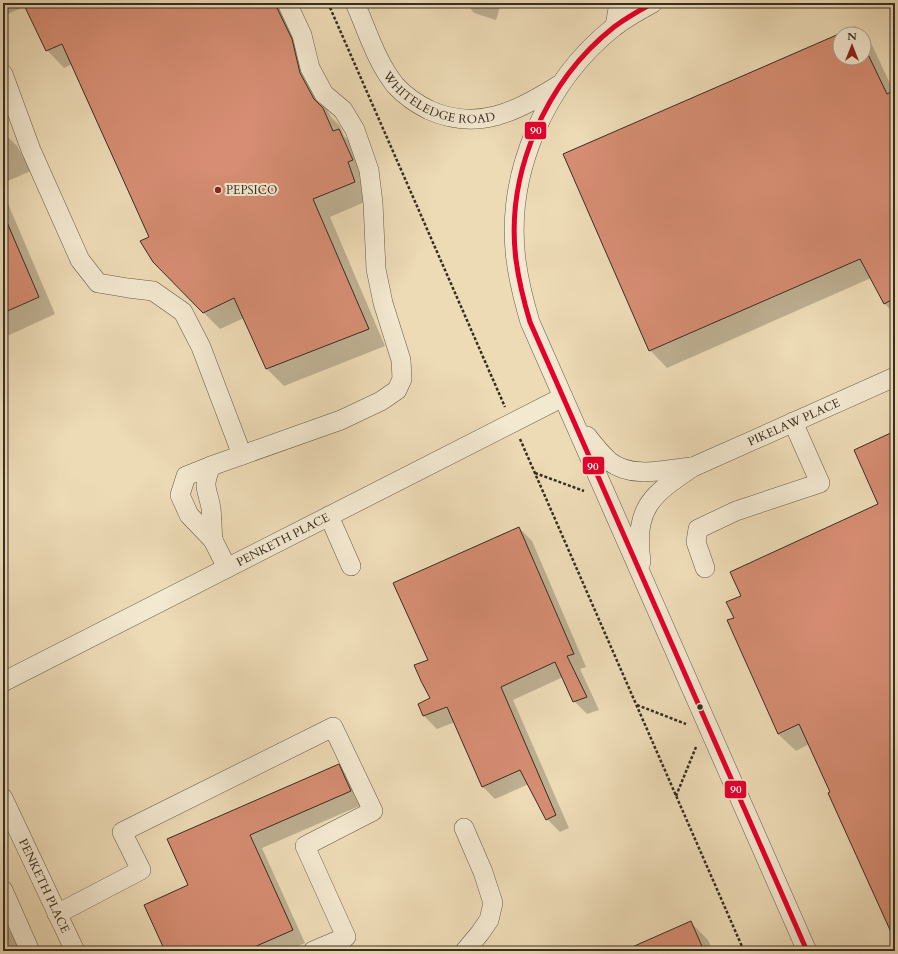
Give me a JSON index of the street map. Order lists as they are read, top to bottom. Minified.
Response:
{"streets":{"street":["WHITELEDGE ROAD","PIKELAW PLACE","PENKETH PLACE"]},"crossings":[["PIKELAW PLACE","PENKETH PLACE"]],"places":["PEPSICO"],"lines":["transit line 90"],"north":"top"}
